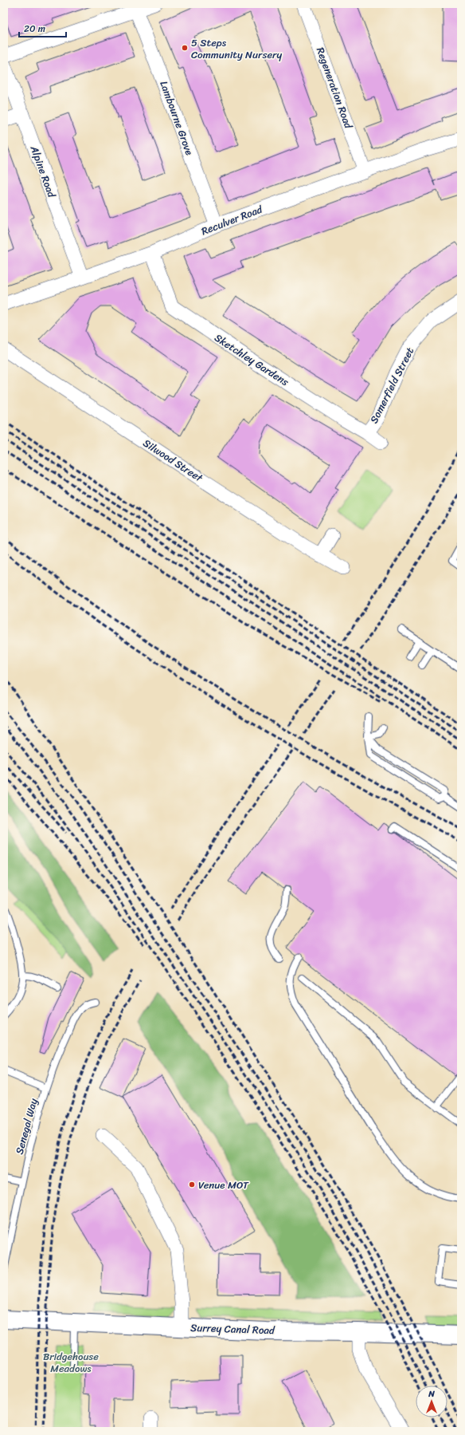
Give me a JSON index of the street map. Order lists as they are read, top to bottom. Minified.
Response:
{"streets":{"street":["Regeneration Road","Lambourne Grove","Alpine Road","Reculver Road","Sketchley Gardens","Somerfield Street","Silwood Street","Surrey Canal Road"],"lane":["Senegal Way"]},"crossings":[["Regeneration Road","Reculver Road"],["Lambourne Grove","Reculver Road"],["Alpine Road","Reculver Road"],["Reculver Road","Sketchley Gardens"],["Sketchley Gardens","Somerfield Street"]],"parks":["Bridgehouse Meadows"],"places":["5 Steps Community Nursery","Venue MOT"],"scale_bar":"20 m","north":"top"}
